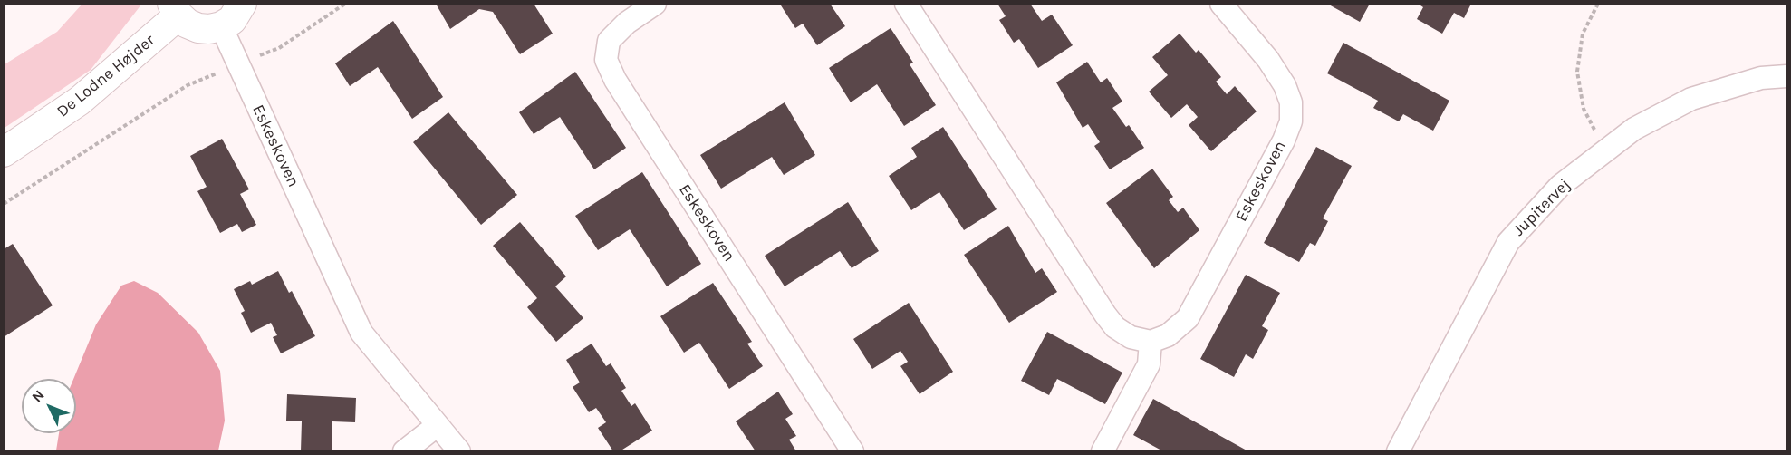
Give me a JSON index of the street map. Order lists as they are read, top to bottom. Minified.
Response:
{"streets":{"street":["De Lodne Højder","Eskeskoven","Jupitervej"]},"north":"top left"}
